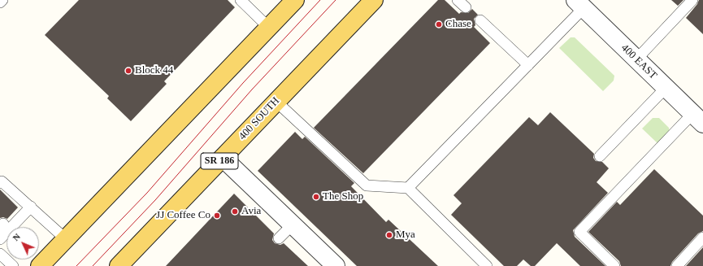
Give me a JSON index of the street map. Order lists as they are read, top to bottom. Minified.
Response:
{"streets":{"main road":["400 SOUTH","SR 186"],"street":["400 EAST"]},"places":["Chase","Block 44","The Shop","Avia","JJ Coffee Co","Mya"],"north":"top left"}
